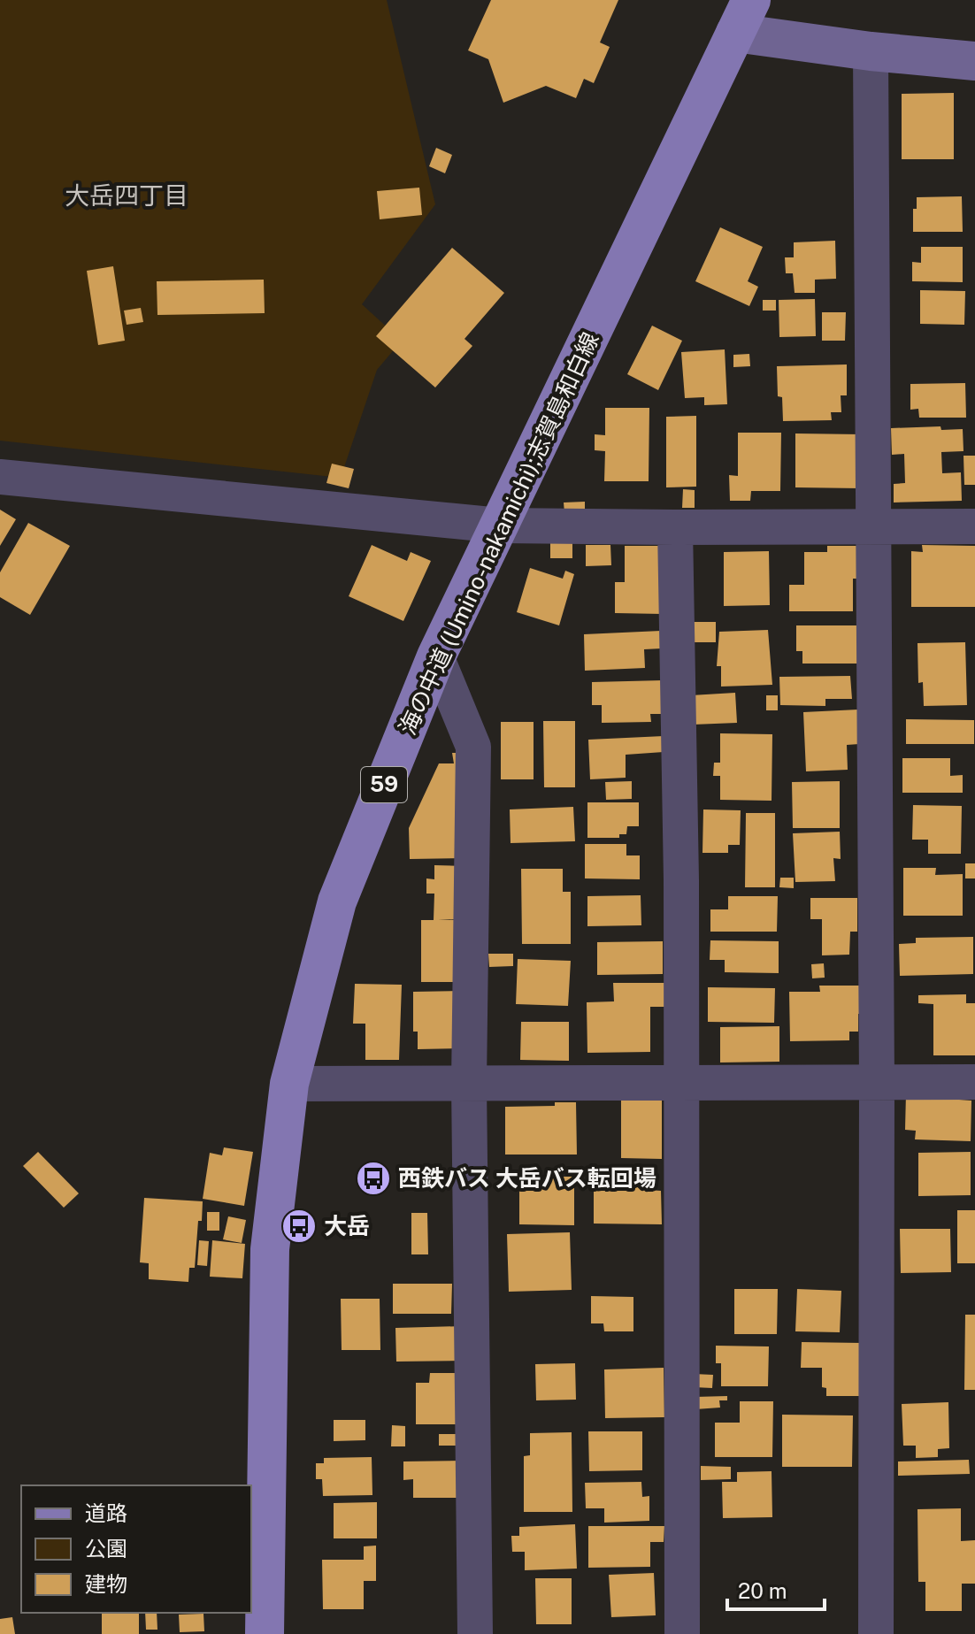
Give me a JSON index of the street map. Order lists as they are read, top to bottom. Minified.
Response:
{"streets":{"main road":["海の中道 (Umino-nakamichi);志賀島和白線","59"]},"districts":["大岳四丁目"],"places":{"bus stop":["西鉄バス 大岳バス転回場","大岳"]},"legend":["道路","公園","建物"],"scale_bar":"20 m"}
